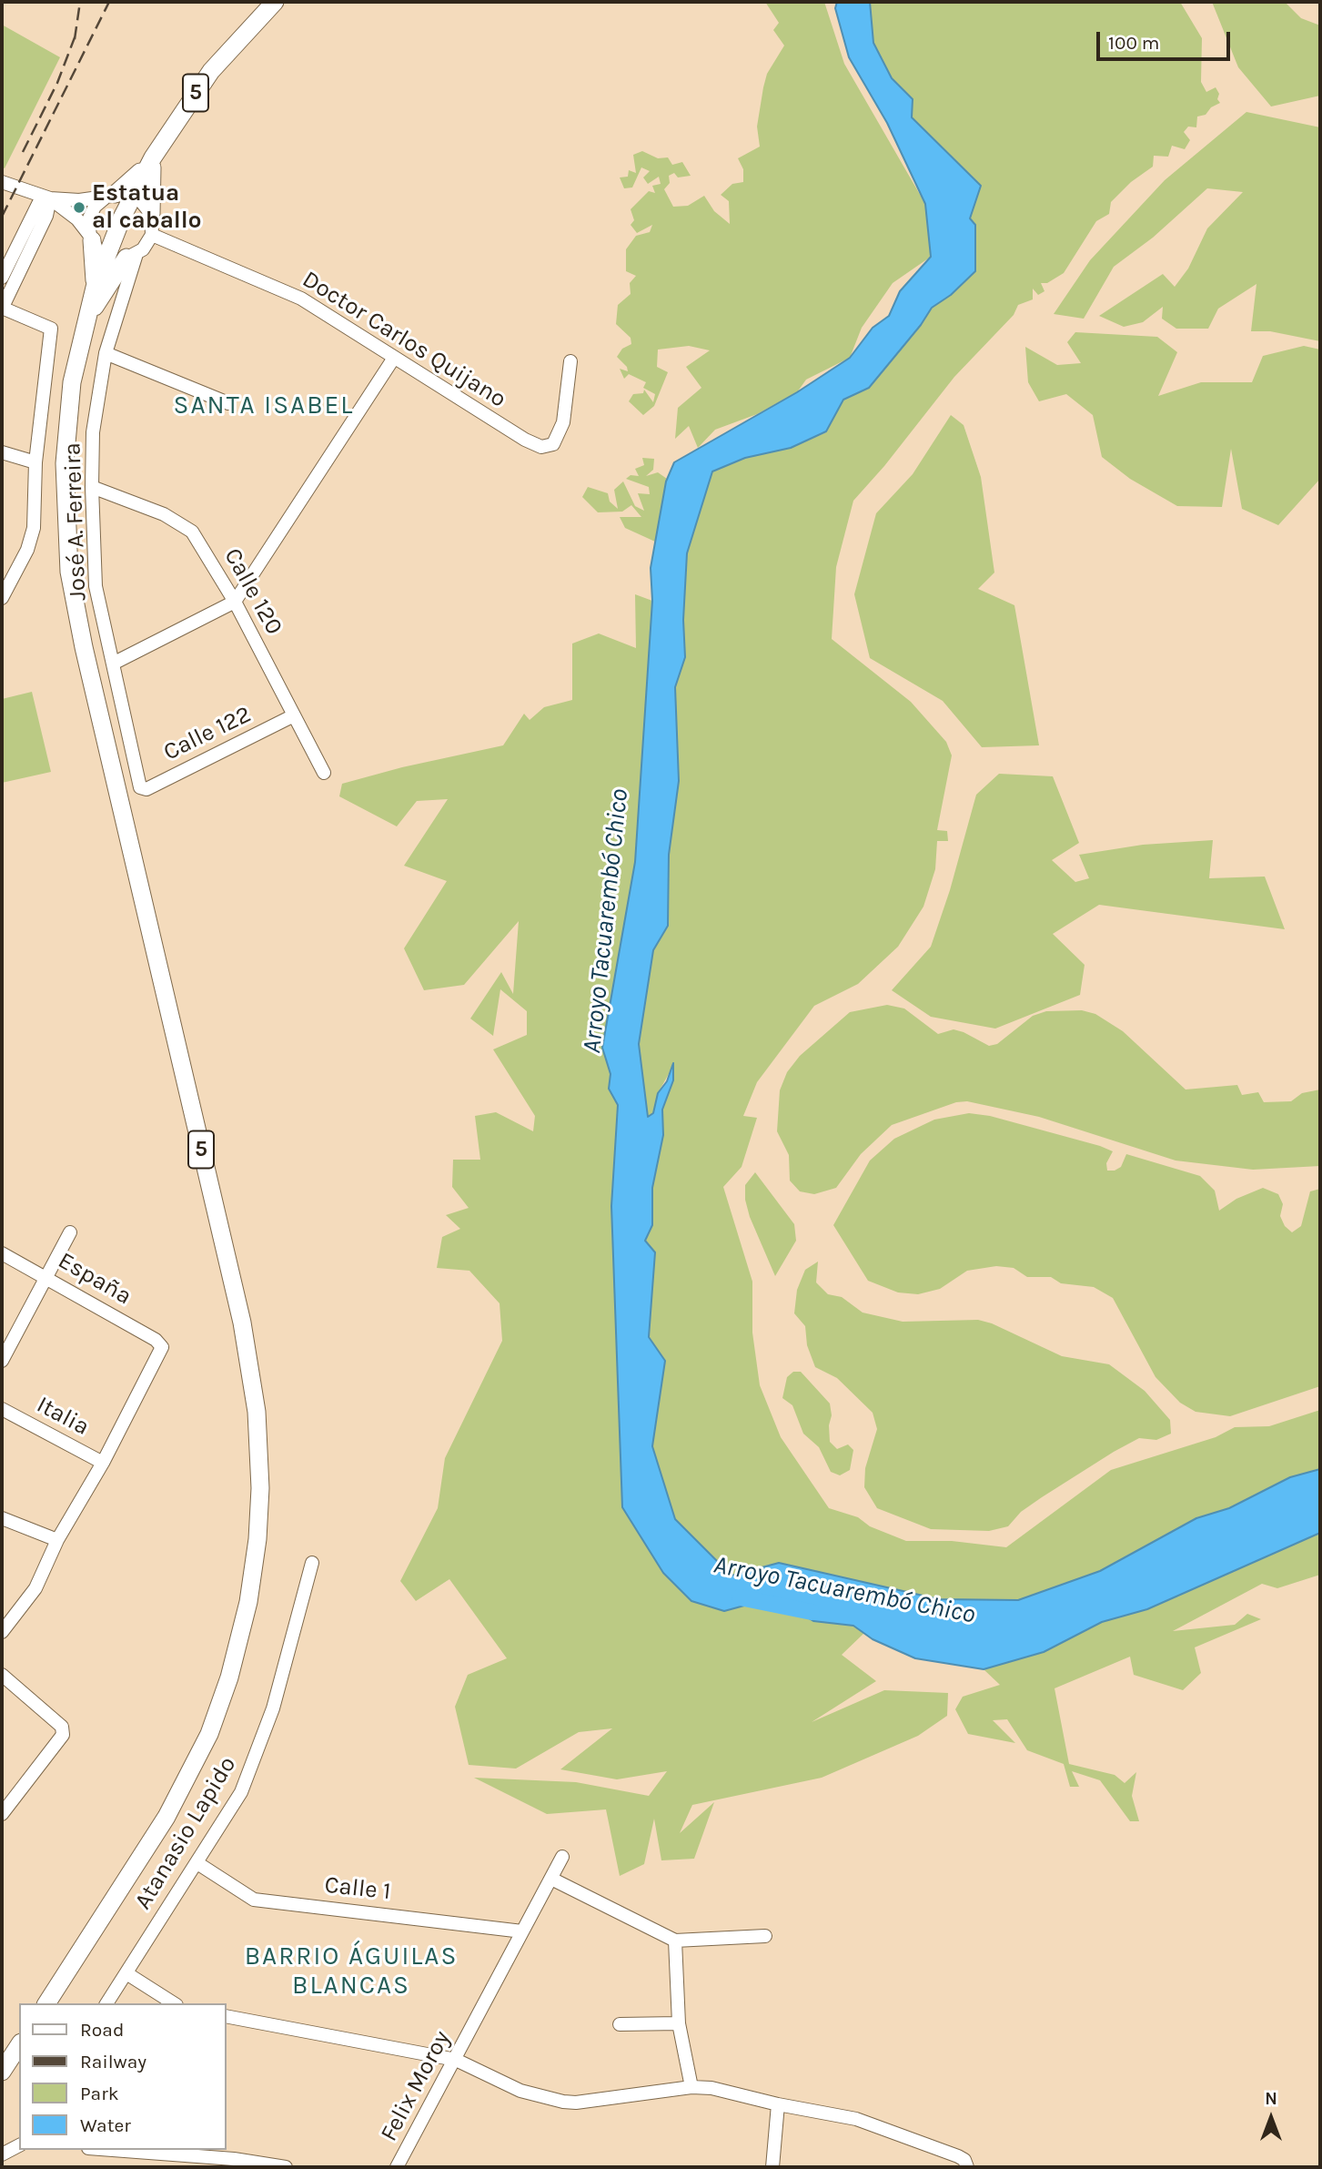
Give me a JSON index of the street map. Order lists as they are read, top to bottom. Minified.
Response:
{"streets":{"highway":["5"],"street":["Doctor Carlos Quijano","José A. Ferreira","Calle 120","Calle 122","España","Italia","Atanasio Lapido","Calle 1","Felix Moroy"]},"crossings":[["José A. Ferreira","Calle 120"],["José A. Ferreira","Calle 122"],["Calle 120","Calle 122"],["España","Italia"],["Atanasio Lapido","Calle 1"],["Calle 1","Felix Moroy"]],"districts":["SANTA ISABEL","BARRIO ÁGUILAS BLANCAS"],"water":["Arroyo Tacuarembó Chico"],"places":["Estatua al caballo"],"legend":["Road","Railway","Park","Water"],"scale_bar":"100 m","north":"top"}
